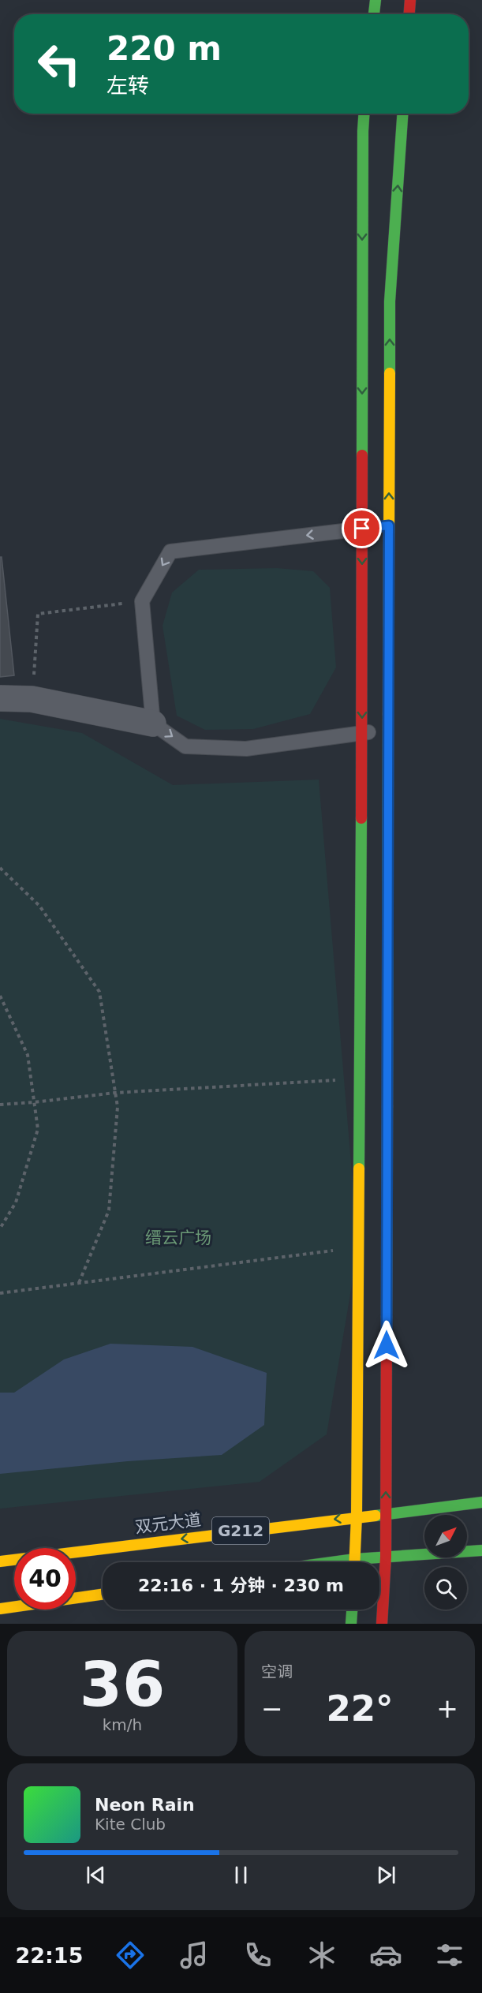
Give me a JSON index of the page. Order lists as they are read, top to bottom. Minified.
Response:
{"streets":{"main road":["双元大道","G212"]},"parks":["缙云广场"],"north":"top right","page":{"turn":["220 m","左转"],"limit":"40","trip":"22:16 · 1 分钟 · 230 m","tile":[["36","km/h"],"空调"],"heat":["−","22°","+"],"song":["Neon Rain","Kite Club"],"tabs":"22:15"}}
